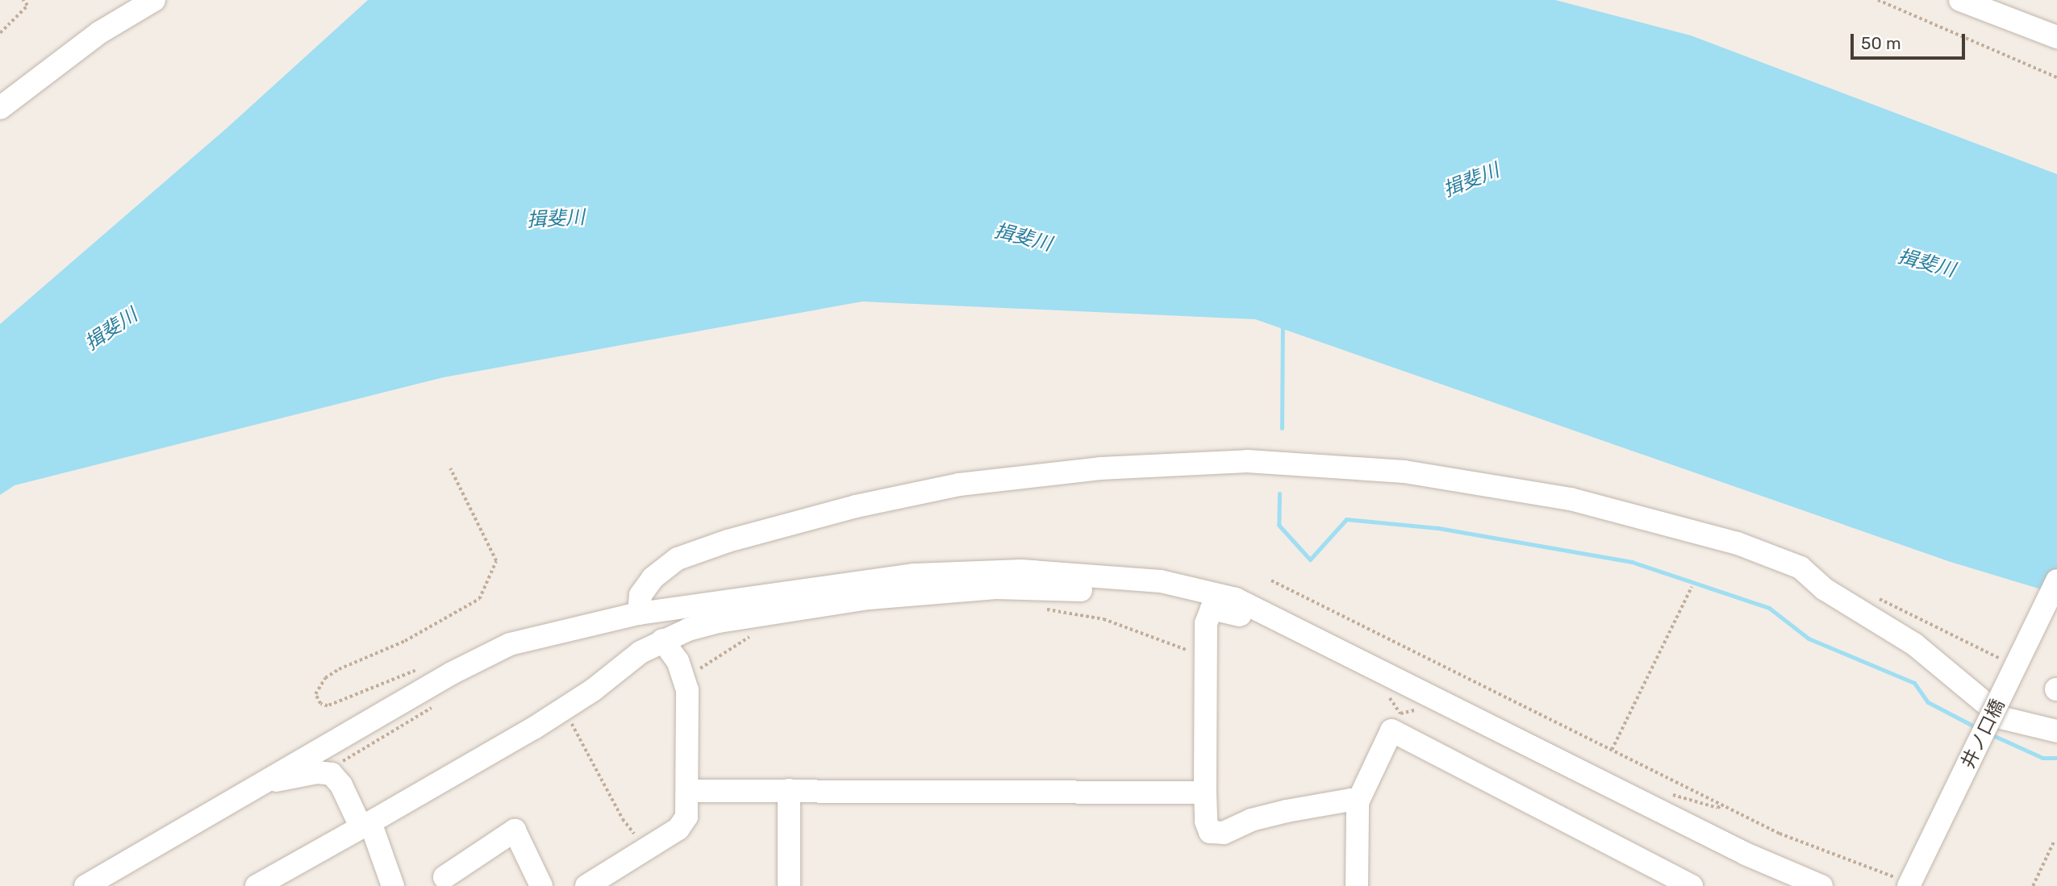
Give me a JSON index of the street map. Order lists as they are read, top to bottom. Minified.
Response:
{"streets":{"street":["井ノ口橋"]},"water":["揖斐川"],"scale_bar":"50 m"}
